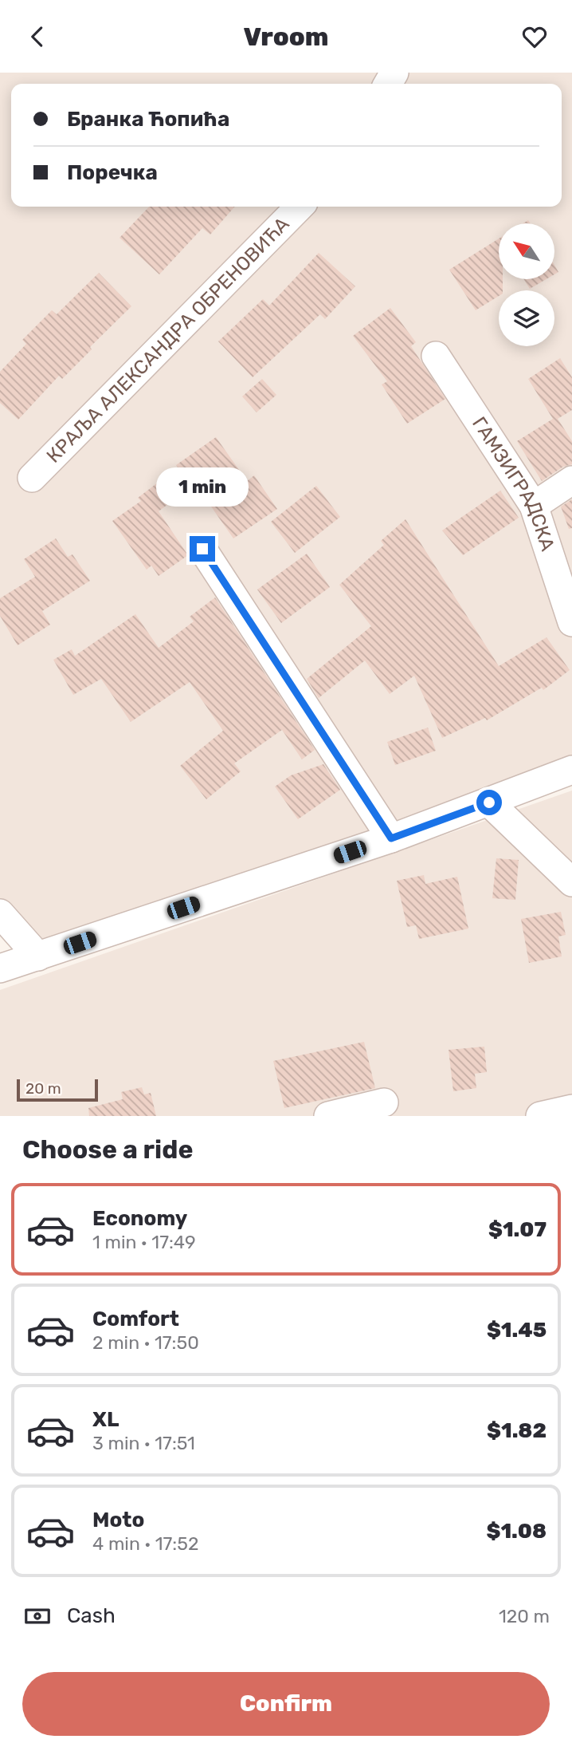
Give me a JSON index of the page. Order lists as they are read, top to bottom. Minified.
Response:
{"streets":{"street":["КРАЉА АЛЕКСАНДРА ОБРЕНОВИЋА","ГАМЗИГРАДСКА"]},"scale_bar":"20 m","north":"top left","page":{"header":"Vroom","banner":["Бранка Ћопића","Поречка"],"bubble":"1 min","scale":"20 m","heading":"Choose a ride","list":[{"name":"Economy","note":"1 min · 17:49","value":"$1.07"},{"name":"Comfort","note":"2 min · 17:50","value":"$1.45"},{"name":"XL","note":"3 min · 17:51","value":"$1.82"},{"name":"Moto","note":"4 min · 17:52","value":"$1.08"}],"pay":["Cash","120 m"],"buttons":"Confirm"}}
